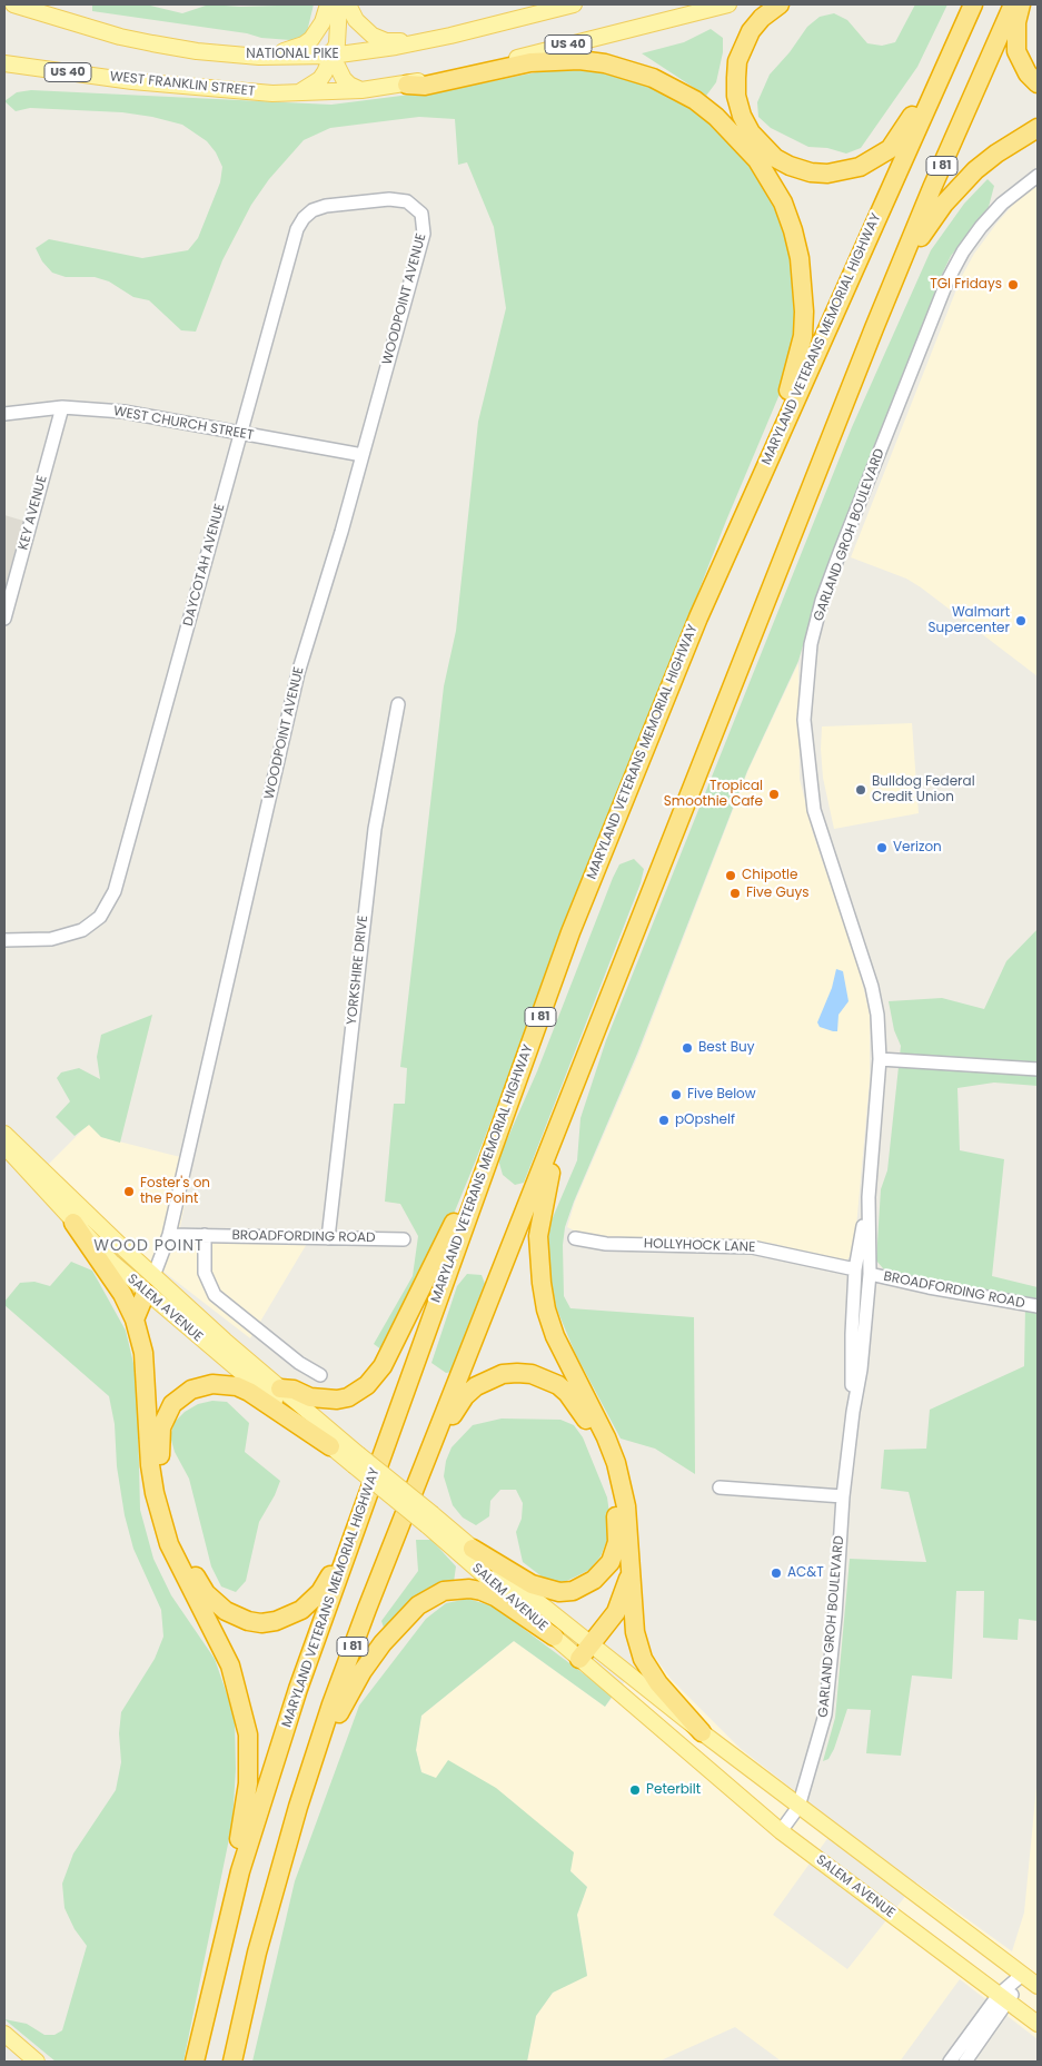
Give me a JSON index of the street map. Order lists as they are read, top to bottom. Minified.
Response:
{"streets":{"highway":["I 81","MARYLAND VETERANS MEMORIAL HIGHWAY"],"main road":["US 40","NATIONAL PIKE","WEST FRANKLIN STREET","SALEM AVENUE"],"street":["WOODPOINT AVENUE","WEST CHURCH STREET","KEY AVENUE","GARLAND GROH BOULEVARD","DAYCOTAH AVENUE","YORKSHIRE DRIVE","BROADFORDING ROAD","HOLLYHOCK LANE"]},"crossings":[["US 40","WEST FRANKLIN STREET"],["WOODPOINT AVENUE","WEST CHURCH STREET"],["WOODPOINT AVENUE","DAYCOTAH AVENUE"],["WOODPOINT AVENUE","BROADFORDING ROAD"],["WOODPOINT AVENUE","SALEM AVENUE"],["WEST CHURCH STREET","KEY AVENUE"],["WEST CHURCH STREET","DAYCOTAH AVENUE"],["GARLAND GROH BOULEVARD","BROADFORDING ROAD"],["GARLAND GROH BOULEVARD","HOLLYHOCK LANE"],["GARLAND GROH BOULEVARD","SALEM AVENUE"],["YORKSHIRE DRIVE","BROADFORDING ROAD"]],"districts":["WOOD POINT"],"places":["TGI Fridays","Walmart Supercenter","Bulldog Federal Credit Union","Tropical Smoothie Cafe","Verizon","Chipotle","Five Guys","Best Buy","Five Below","pOpshelf","Foster's on the Point","AC&T","Peterbilt"]}
